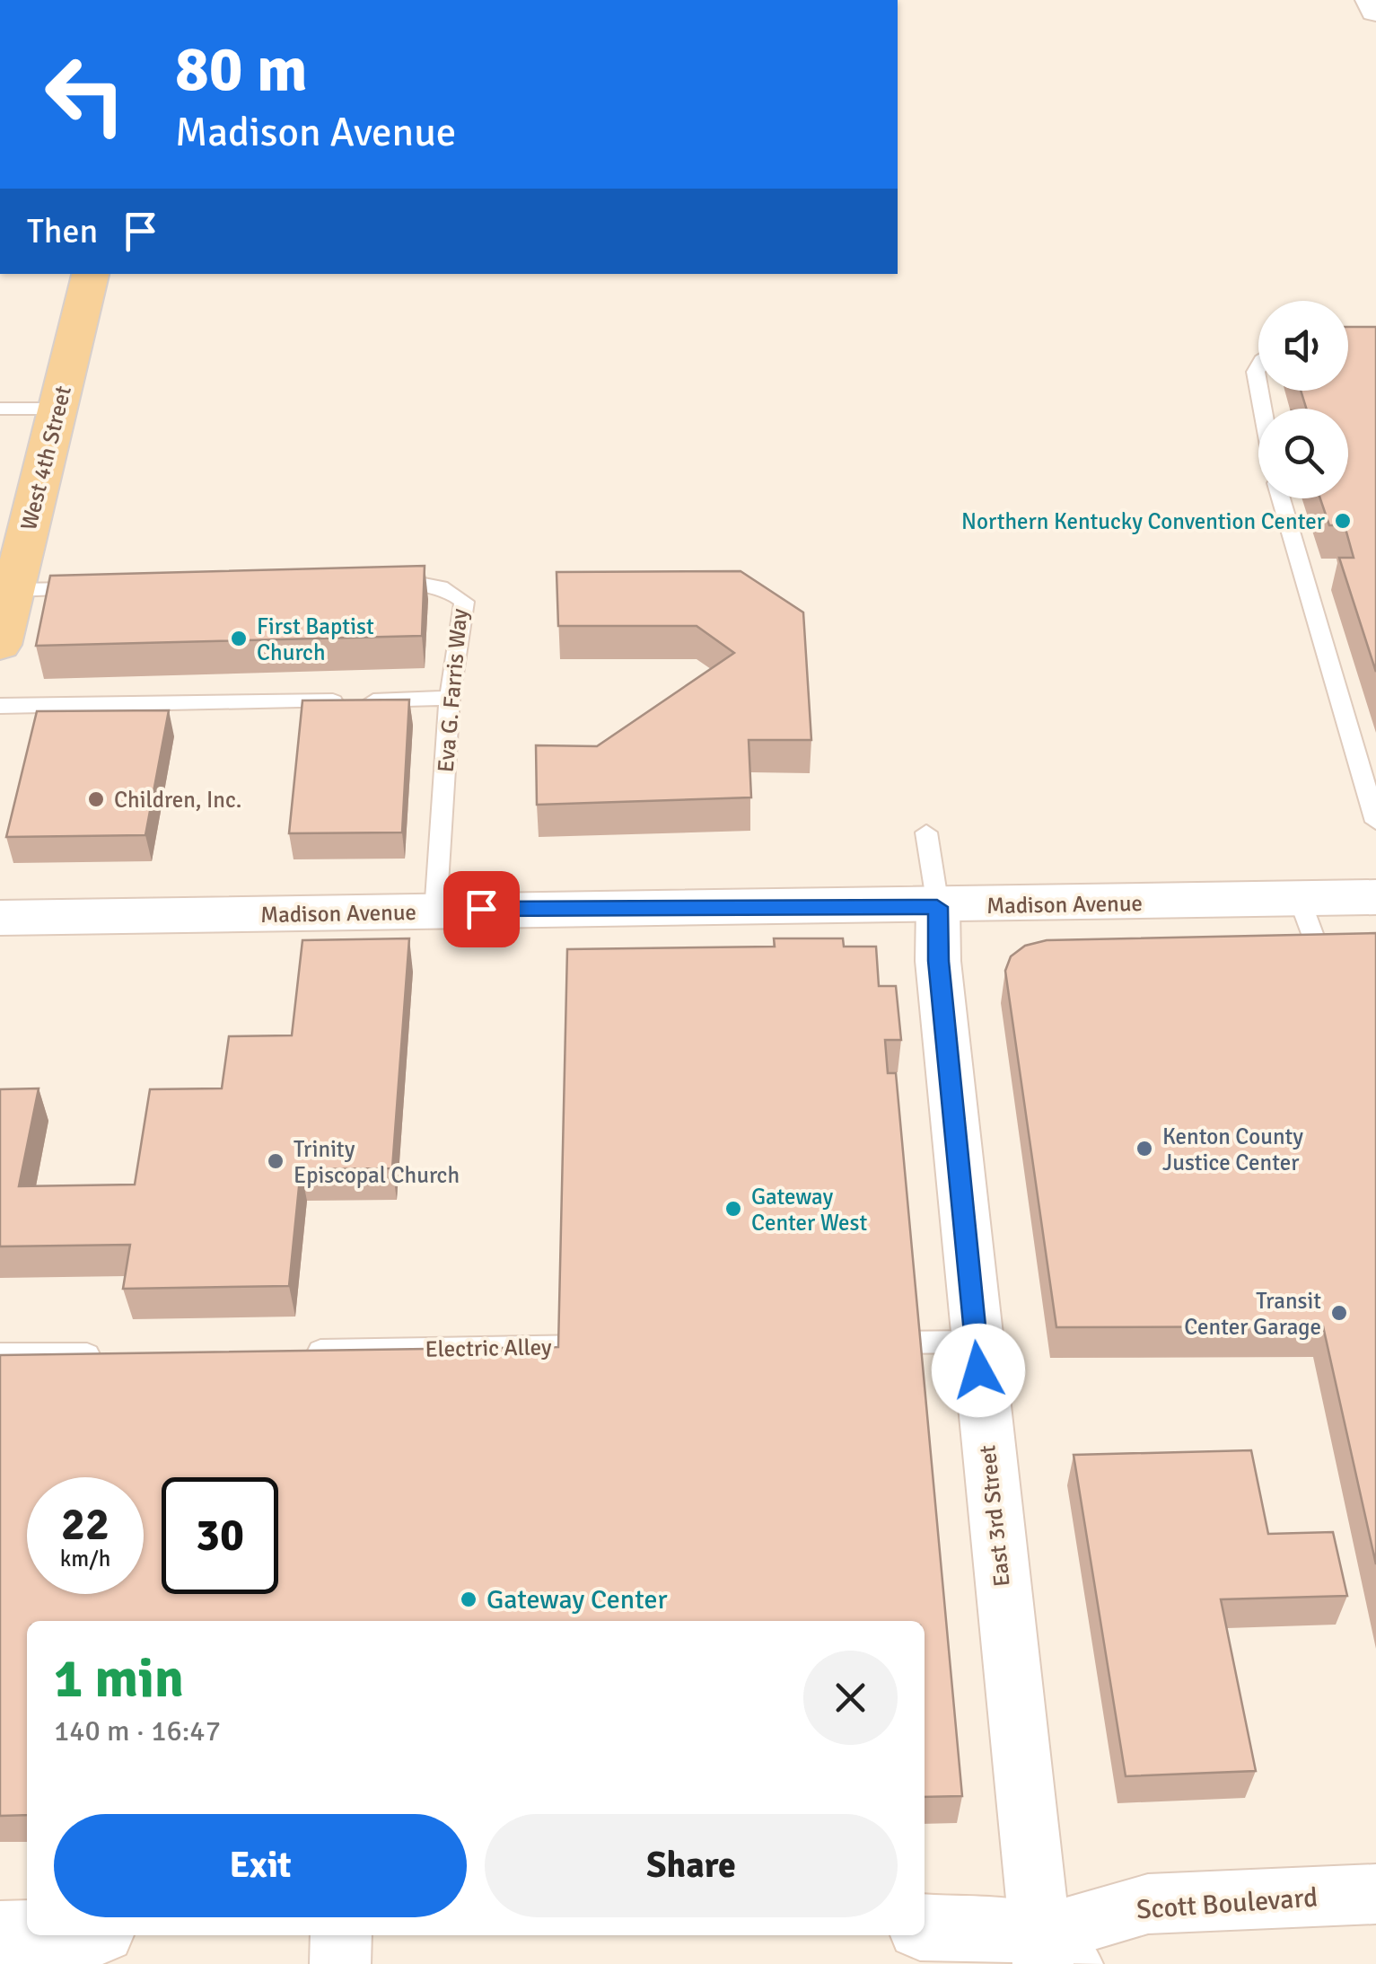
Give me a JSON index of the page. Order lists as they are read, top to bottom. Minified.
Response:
{"streets":{"main road":["West 4th Street"],"street":["Madison Avenue","East 3rd Street","Scott Boulevard"],"lane":["Eva G. Farris Way","Electric Alley"]},"crossings":[["Eva G. Farris Way","Madison Avenue"],["Madison Avenue","East 3rd Street"],["East 3rd Street","Scott Boulevard"]],"places":["Northern Kentucky Convention Center","First Baptist Church","Children, Inc.","Kenton County Justice Center","Trinity Episcopal Church","Gateway Center West","Transit Center Garage","Gateway Center"],"page":{"turn":["80 m","Madison Avenue"],"then":"Then","speed":"22 km/h","limit":"30","heading":["1 min","140 m · 16:47"],"buttons":["Exit","Share"]}}
